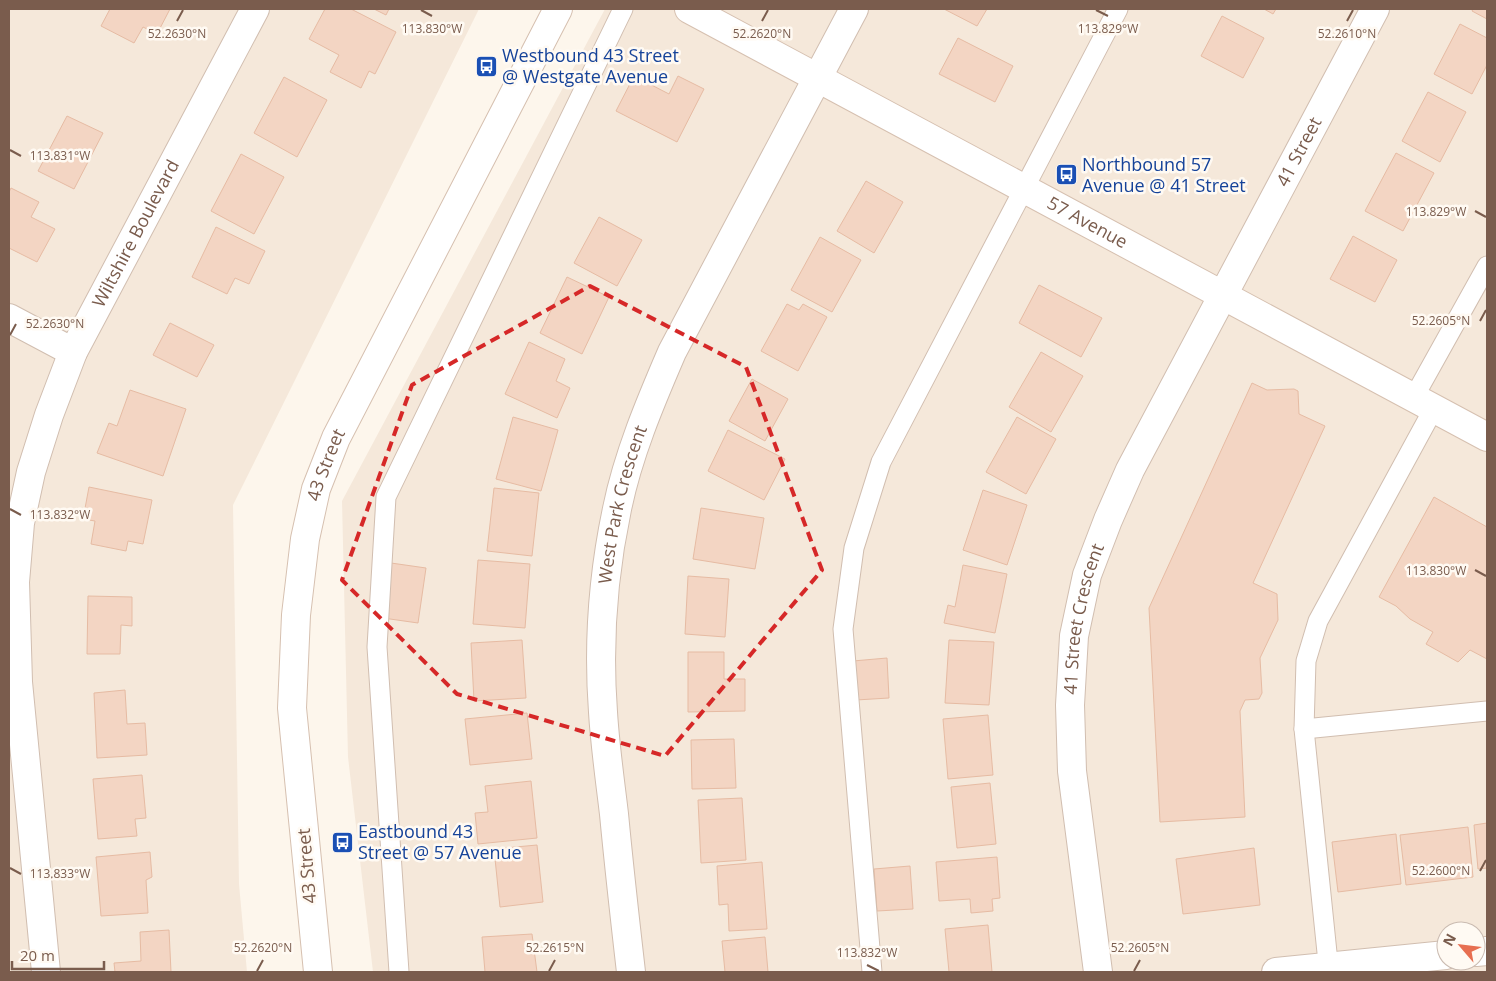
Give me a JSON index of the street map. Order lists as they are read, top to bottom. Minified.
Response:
{"streets":{"street":["41 Street","57 Avenue","Wiltshire Boulevard","43 Street","West Park Crescent","41 Street Crescent"]},"crossings":[["41 Street","57 Avenue"],["41 Street","41 Street Crescent"],["57 Avenue","West Park Crescent"],["57 Avenue","41 Street Crescent"]],"places":{"bus stop":["Westbound 43 Street @ Westgate Avenue","Northbound 57 Avenue @ 41 Street","Eastbound 43 Street @ 57 Avenue"]},"scale_bar":"20 m","north":"top left","coordinates":["113.830°W","113.829°W","52.2630°N","52.2620°N","52.2610°N","113.831°W","52.2605°N","113.832°W","52.2600°N","113.833°W","52.2615°N"]}
